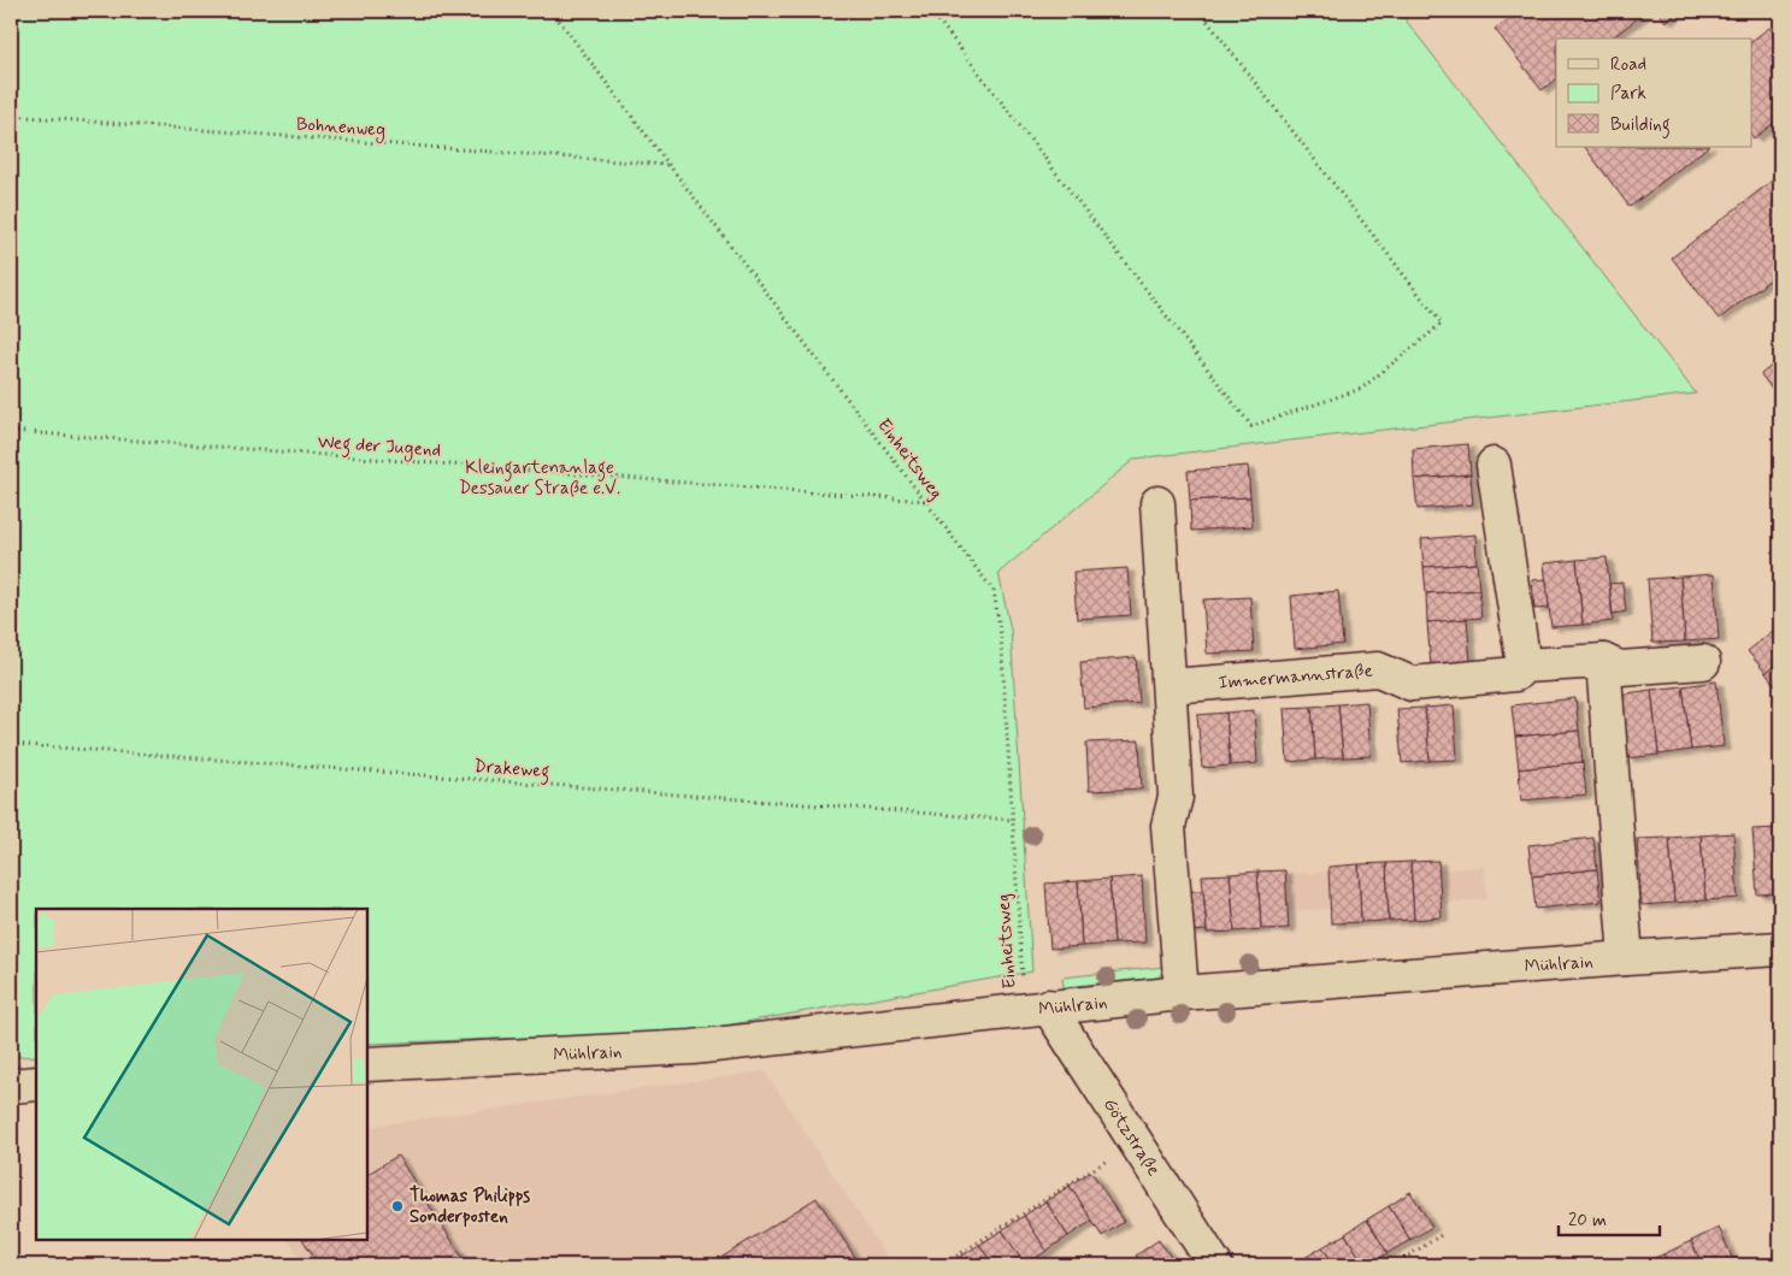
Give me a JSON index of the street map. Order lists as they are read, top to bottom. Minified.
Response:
{"streets":{"street":["Immermannstraße","Mühlrain","Götzstraße"],"path":["Bohnenweg","Weg der Jugend","Einheitsweg","Drakeweg"]},"crossings":[["Bohnenweg","Einheitsweg"],["Weg der Jugend","Einheitsweg"],["Einheitsweg","Drakeweg"],["Einheitsweg","Mühlrain"],["Einheitsweg","Götzstraße"],["Mühlrain","Götzstraße"]],"parks":["Kleingartenanlage Dessauer Straße e.V."],"places":["Thomas Philipps Sonderposten"],"legend":["Road","Park","Building"],"scale_bar":"20 m"}
